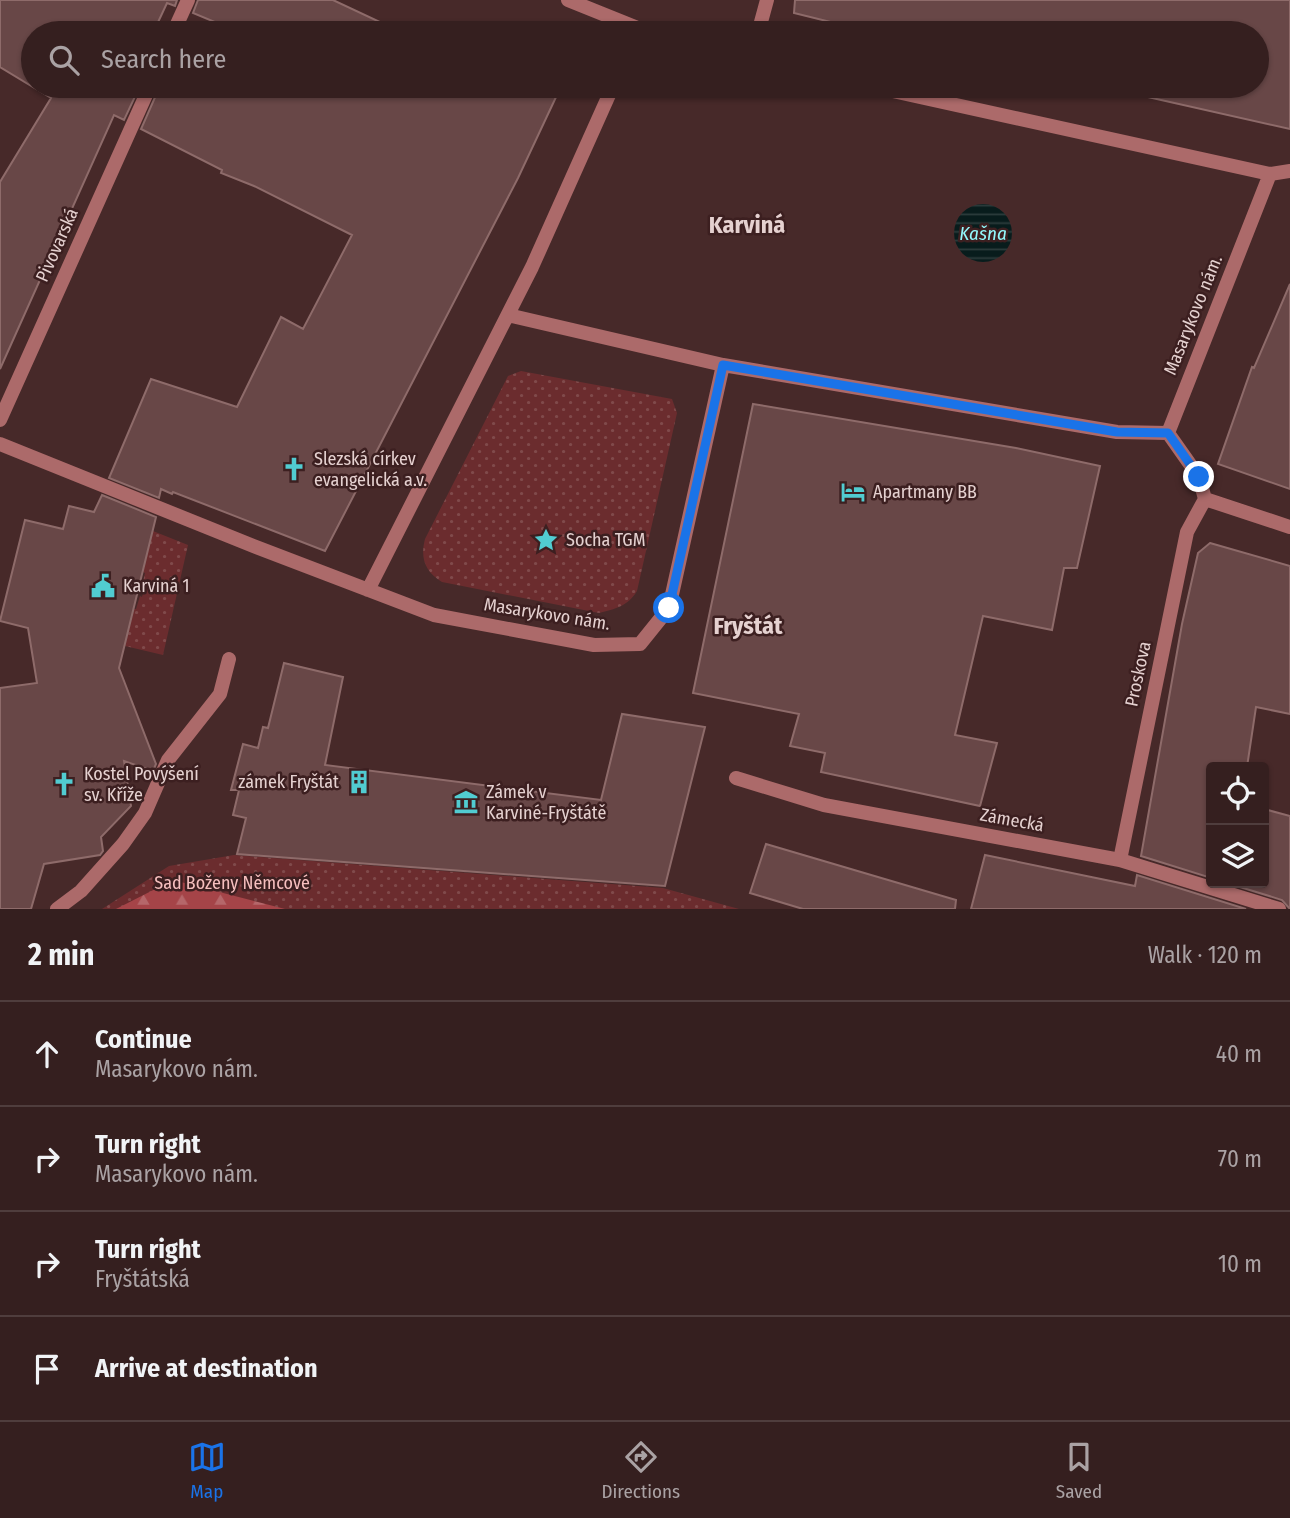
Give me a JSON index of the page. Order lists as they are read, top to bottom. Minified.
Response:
{"streets":{"street":["Pivovarská","Masarykovo nám.","Proskova","Zámecká"]},"crossings":[["Proskova","Zámecká"]],"districts":["Karviná","Fryštát"],"water":["Kašna"],"parks":["Sad Boženy Němcové"],"places":{"church":["Slezská církev evangelická a.v.","Kostel Povýšení sv. Kříže"],"hotel":["Apartmany BB"],"place":["Socha TGM"],"public building":["Karviná 1"],"building":["zámek Fryštát"],"museum":["Zámek v Karviné-Fryštátě"]},"page":{"search":"Search here","heading":["2 min","Walk · 120 m"],"list":[["Continue","Masarykovo nám.","40 m"],["Turn right","Masarykovo nám.","70 m"],["Turn right","Fryštátská","10 m"],"Arrive at destination"],"nav":["Map","Directions","Saved"]}}
